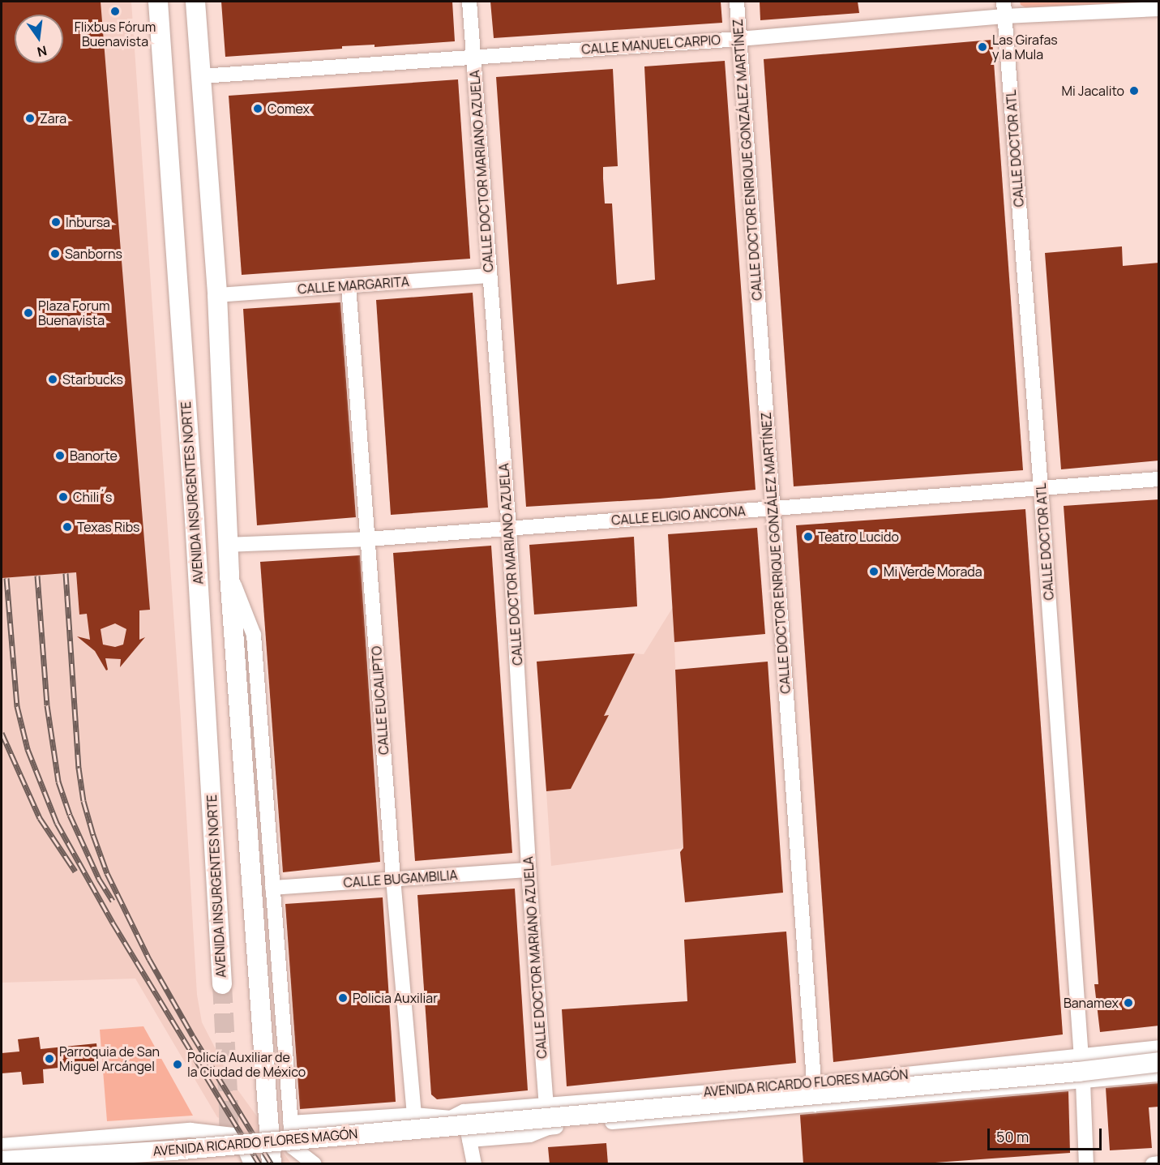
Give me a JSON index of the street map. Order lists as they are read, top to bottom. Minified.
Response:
{"streets":{"main road":["AVENIDA INSURGENTES NORTE","AVENIDA RICARDO FLORES MAGÓN"],"street":["CALLE MANUEL CARPIO","CALLE DOCTOR ATL","CALLE DOCTOR ENRIQUE GONZÁLEZ MARTÍNEZ","CALLE DOCTOR MARIANO AZUELA","CALLE MARGARITA","CALLE ELIGIO ANCONA","CALLE EUCALIPTO","CALLE BUGAMBILIA"]},"crossings":[["CALLE MANUEL CARPIO","CALLE DOCTOR ATL"],["CALLE MANUEL CARPIO","CALLE DOCTOR ENRIQUE GONZÁLEZ MARTÍNEZ"],["CALLE MANUEL CARPIO","CALLE DOCTOR MARIANO AZUELA"],["CALLE DOCTOR ATL","CALLE ELIGIO ANCONA"],["CALLE DOCTOR ATL","AVENIDA RICARDO FLORES MAGÓN"],["CALLE DOCTOR ENRIQUE GONZÁLEZ MARTÍNEZ","CALLE ELIGIO ANCONA"],["CALLE DOCTOR ENRIQUE GONZÁLEZ MARTÍNEZ","AVENIDA RICARDO FLORES MAGÓN"],["CALLE DOCTOR MARIANO AZUELA","CALLE MARGARITA"],["CALLE DOCTOR MARIANO AZUELA","CALLE ELIGIO ANCONA"],["CALLE DOCTOR MARIANO AZUELA","CALLE BUGAMBILIA"],["CALLE DOCTOR MARIANO AZUELA","AVENIDA RICARDO FLORES MAGÓN"],["CALLE MARGARITA","CALLE EUCALIPTO"],["CALLE ELIGIO ANCONA","CALLE EUCALIPTO"],["CALLE EUCALIPTO","CALLE BUGAMBILIA"],["CALLE EUCALIPTO","AVENIDA RICARDO FLORES MAGÓN"]],"places":["Flixbus Fórum Buenavista","Las Girafas y la Mula","Mi Jacalito","Comex","Zara","Inbursa","Sanborns","Plaza Forum Buenavista","Starbucks","Banorte","Chili´s","Texas Ribs","Teatro Lucido","Mi Verde Morada","Policia Auxiliar","Banamex","Parroquia de San Miguel Arcángel","Policía Auxiliar de la Ciudad de México"],"scale_bar":"50 m","north":"bottom"}
